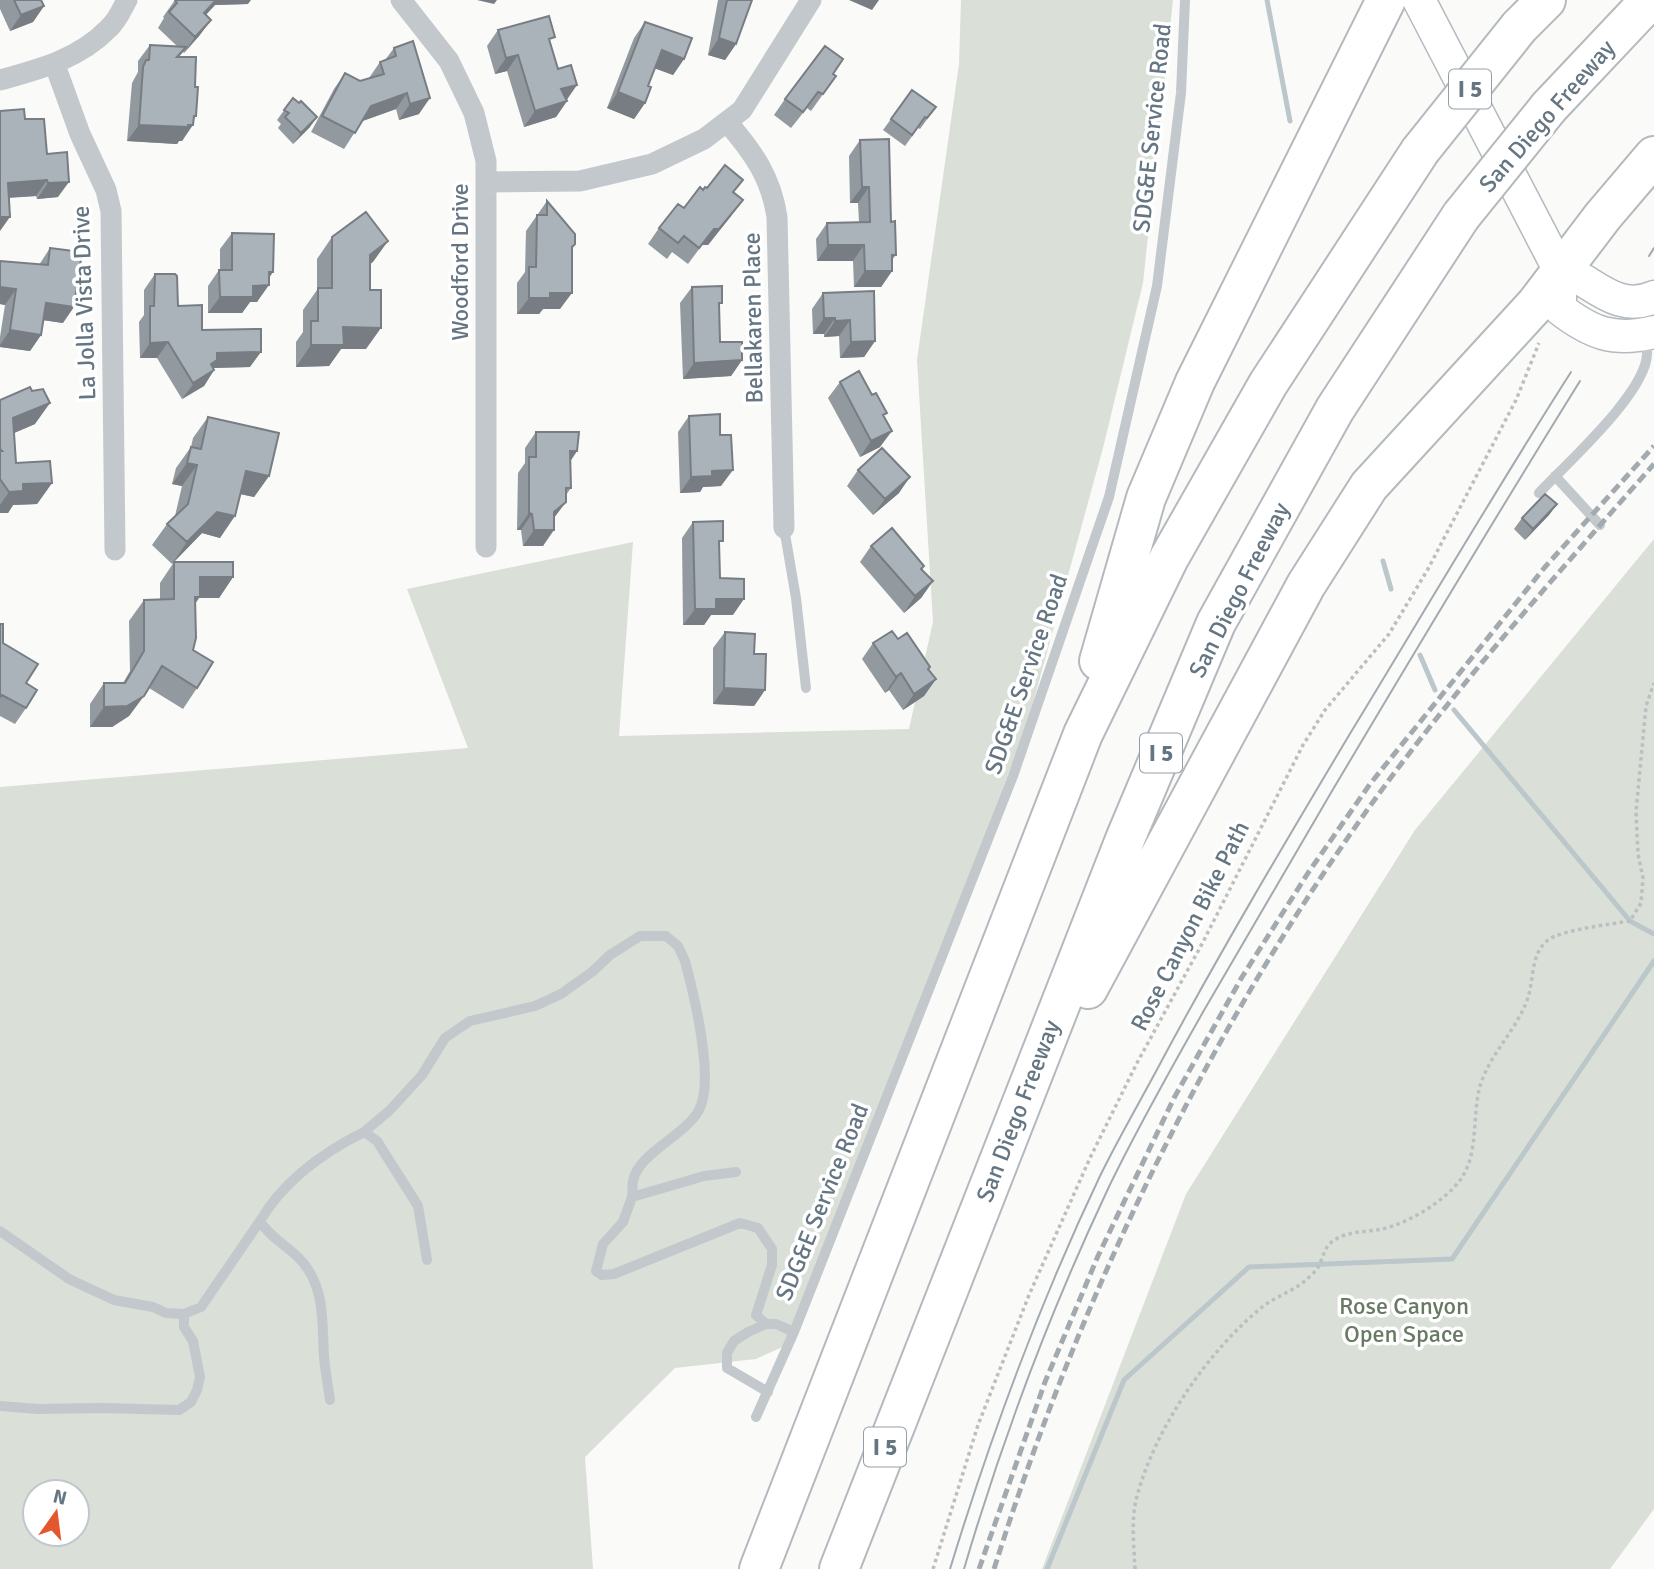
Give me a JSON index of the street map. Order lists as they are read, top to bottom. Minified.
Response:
{"streets":{"highway":["I 5","San Diego Freeway"],"street":["Woodford Drive","La Jolla Vista Drive","Bellakaren Place"],"lane":["SDG&E Service Road"],"path":["Rose Canyon Bike Path"]},"parks":["Rose Canyon Open Space"],"north":"top"}
